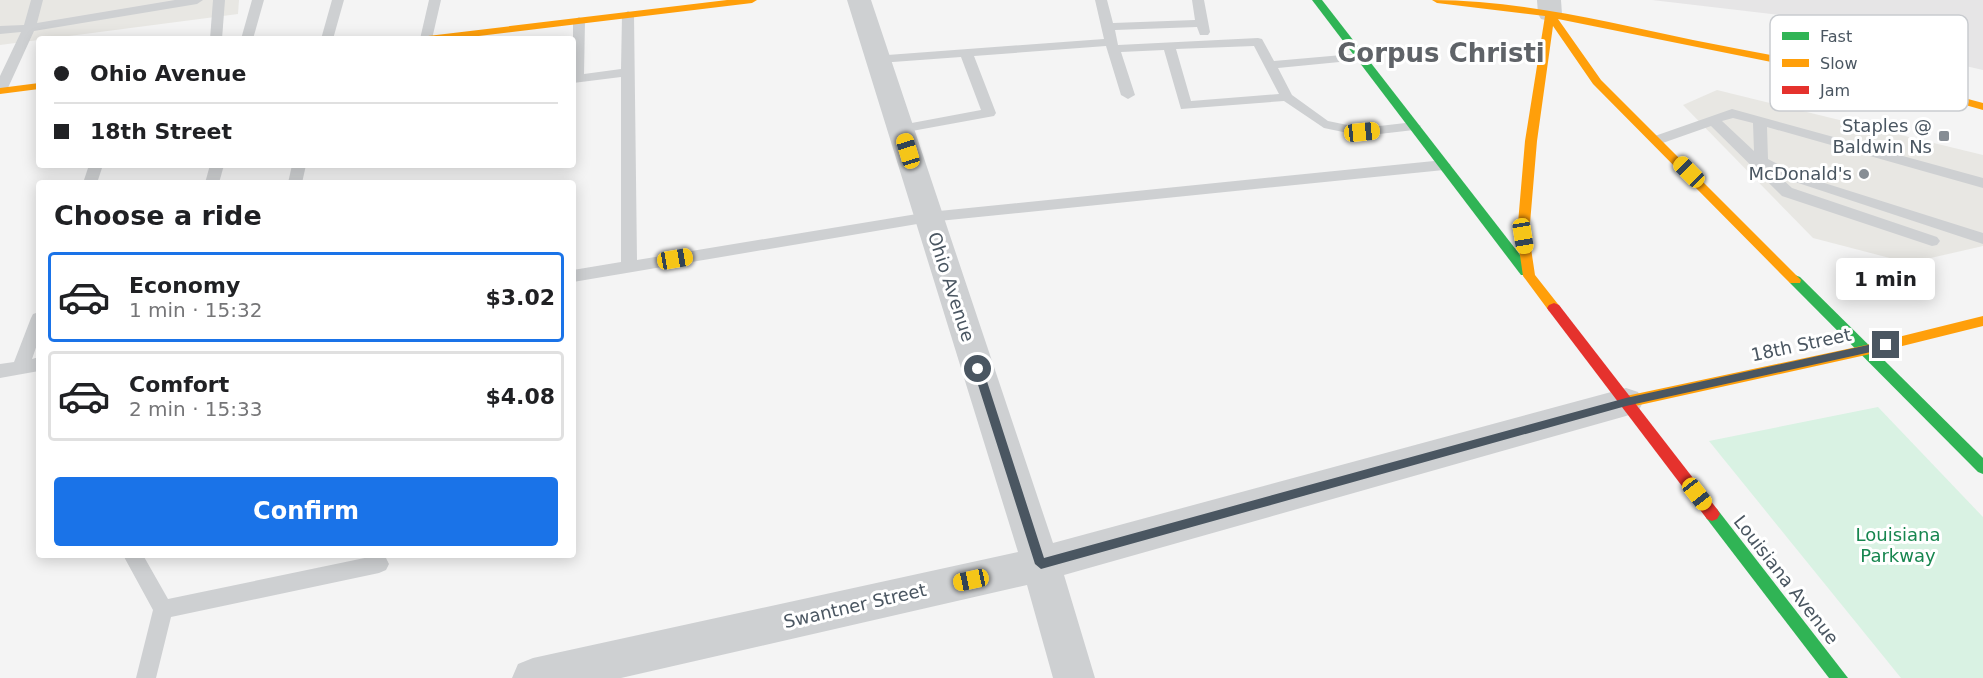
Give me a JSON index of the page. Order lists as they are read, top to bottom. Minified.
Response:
{"streets":{"main road":["18th Street","Louisiana Avenue"],"street":["Ohio Avenue","Swantner Street"]},"crossings":[["Ohio Avenue","Swantner Street"],["18th Street","Louisiana Avenue"],["18th Street","Swantner Street"],["Louisiana Avenue","Swantner Street"]],"districts":["Corpus Christi"],"parks":["Louisiana Parkway"],"places":{"transit":["Staples @ Baldwin Ns"],"other":["McDonald's"]},"legend":["Fast","Slow","Jam"],"page":{"banner":["Ohio Avenue","18th Street"],"heading":"Choose a ride","list":[{"name":"Economy","note":"1 min · 15:32","value":"$3.02"},{"name":"Comfort","note":"2 min · 15:33","value":"$4.08"}],"bubble":"1 min","buttons":"Confirm"}}
